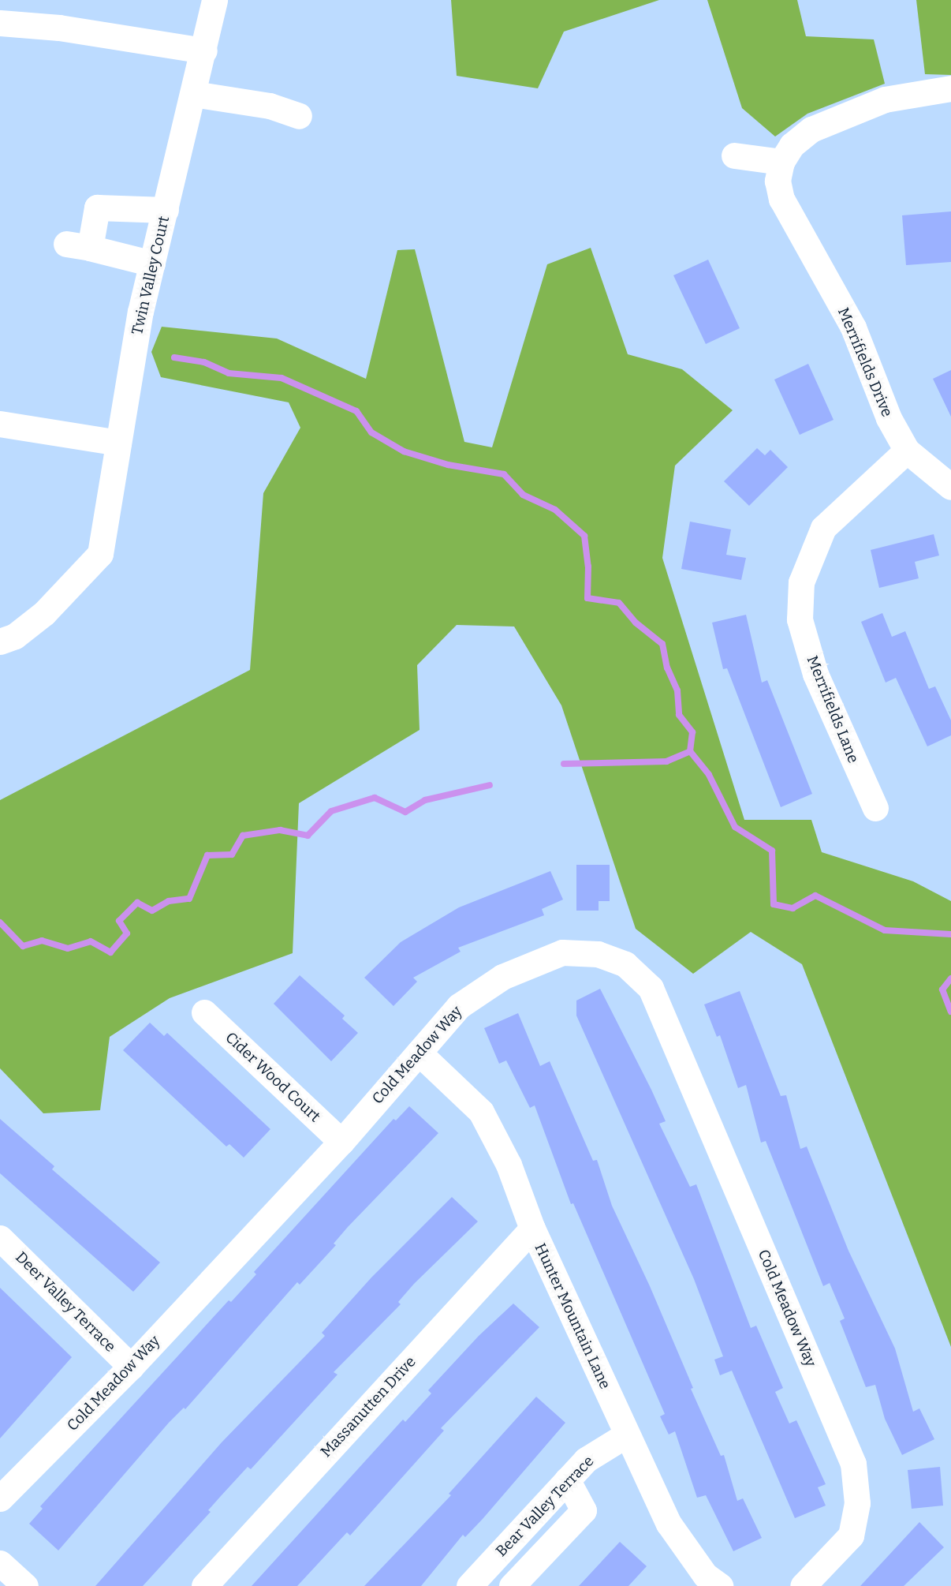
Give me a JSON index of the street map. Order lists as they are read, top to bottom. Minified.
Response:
{"streets":{"street":["Twin Valley Court","Merrifields Drive","Merrifields Lane","Cold Meadow Way","Cider Wood Court","Deer Valley Terrace","Hunter Mountain Lane","Massanutten Drive","Bear Valley Terrace"]},"crossings":[["Merrifields Drive","Merrifields Lane"],["Cold Meadow Way","Cider Wood Court"],["Cold Meadow Way","Deer Valley Terrace"],["Cold Meadow Way","Hunter Mountain Lane"],["Hunter Mountain Lane","Massanutten Drive"],["Hunter Mountain Lane","Bear Valley Terrace"]]}
